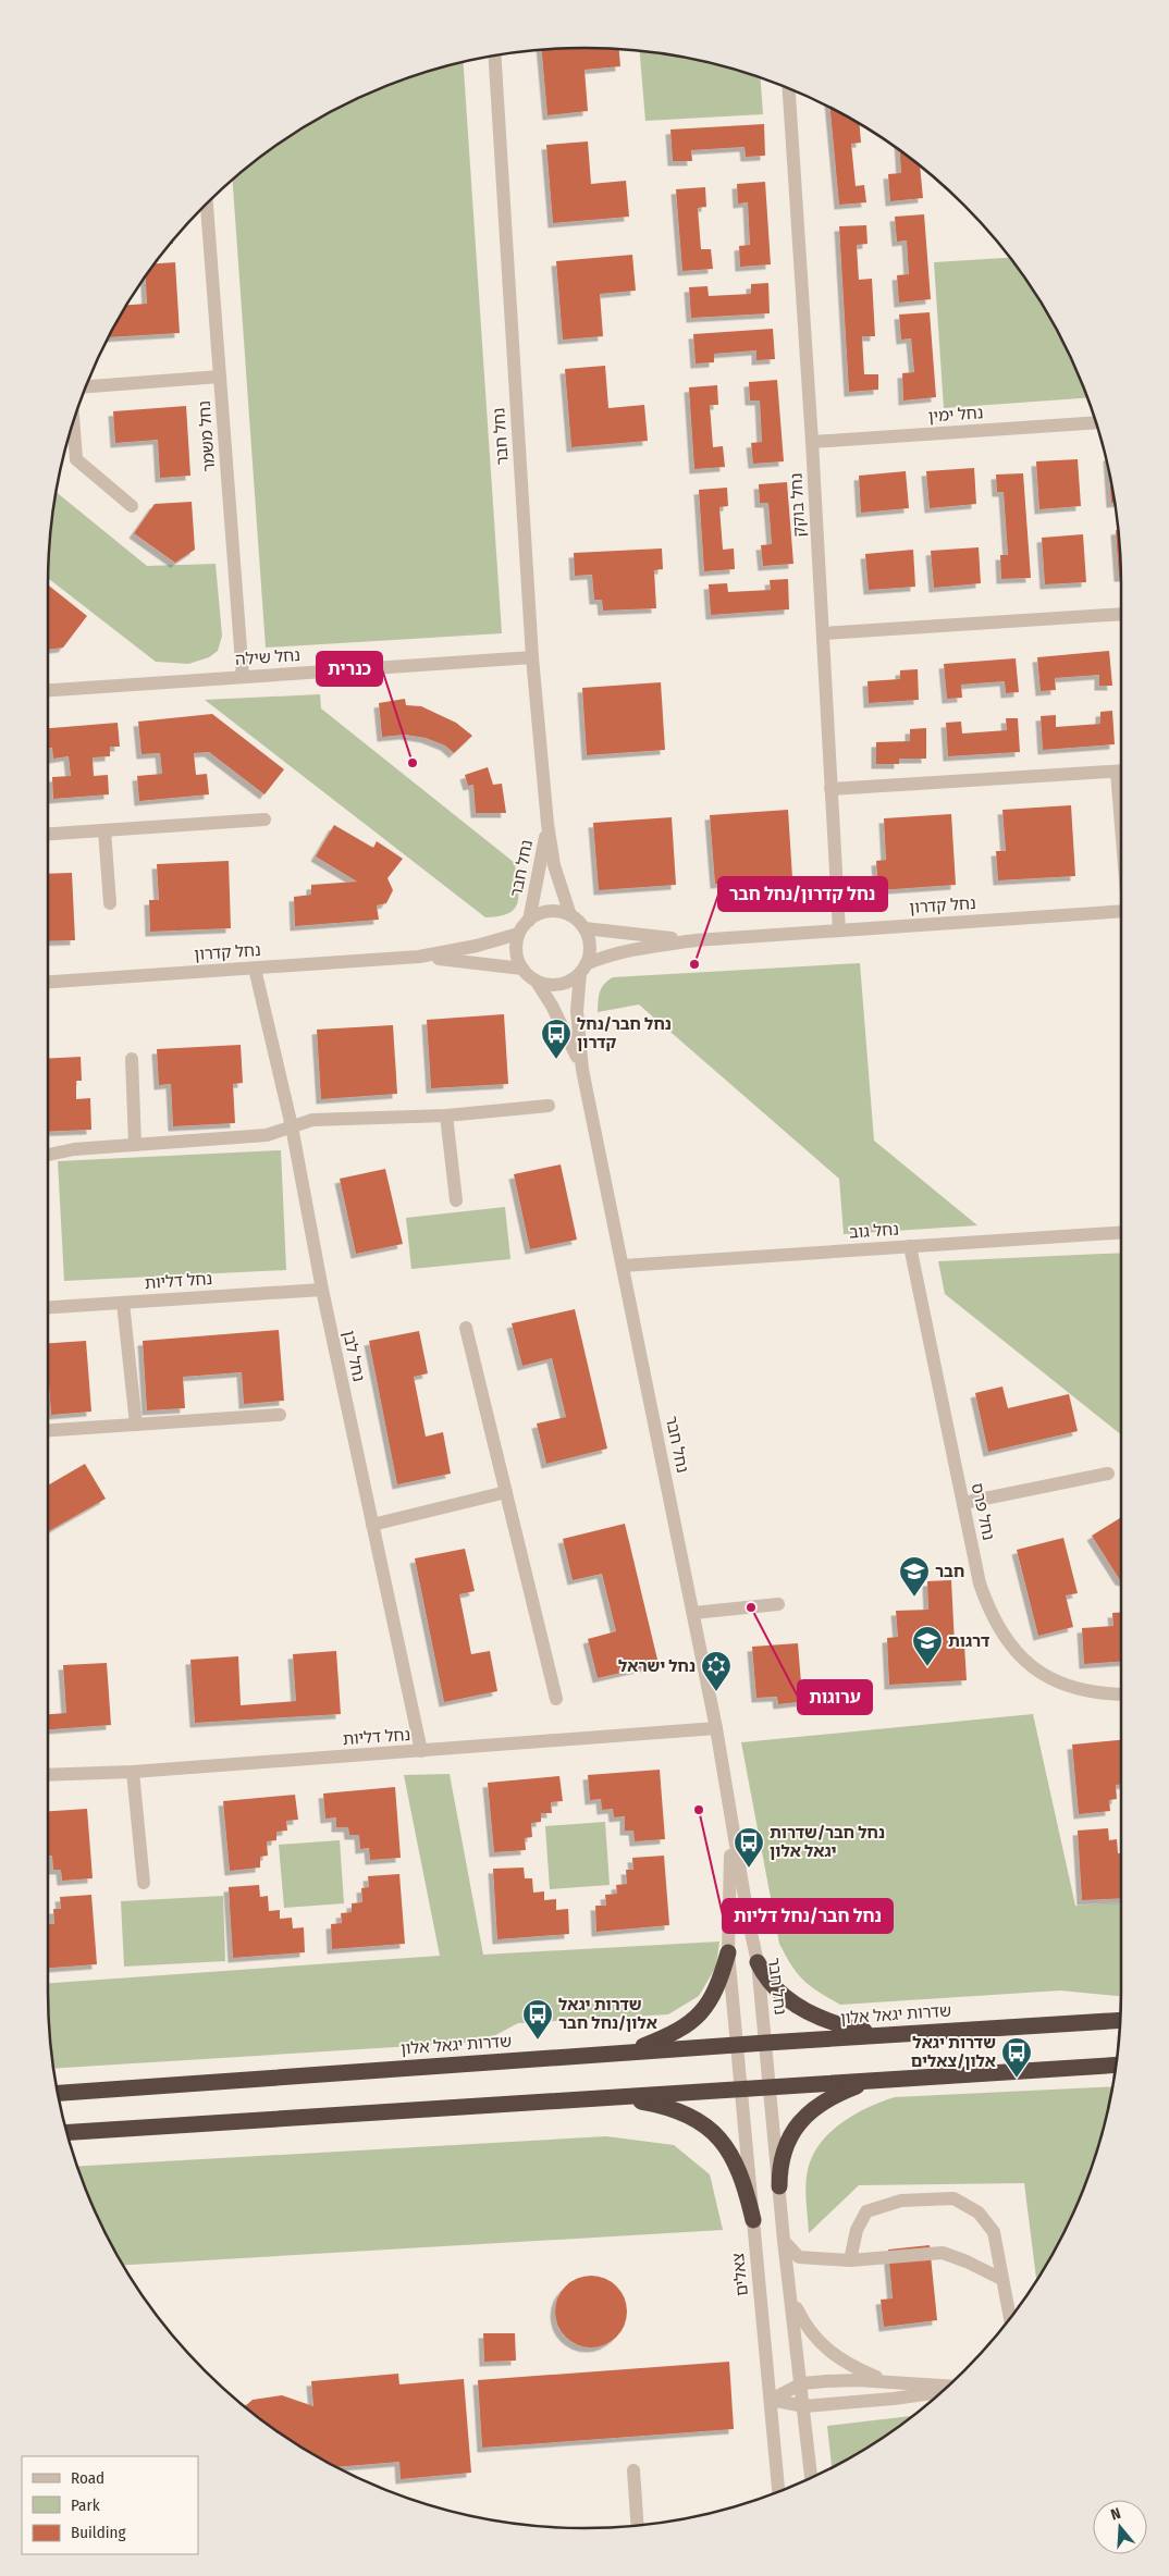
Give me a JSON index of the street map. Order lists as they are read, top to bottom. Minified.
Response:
{"streets":{"highway":["שדרות יגאל אלון"],"street":["נחל ימין","נחל משמר","נחל חבר","נחל בוקק","נחל שילה","נחל קדרון","נחל גוב","נחל דליות","נחל לבן","נחל פרס","צאלים"]},"crossings":[["נחל ימין","נחל בוקק"],["נחל משמר","נחל שילה"],["נחל חבר","נחל שילה"],["נחל חבר","נחל קדרון"],["נחל חבר","נחל גוב"],["נחל חבר","נחל דליות"],["נחל חבר","שדרות יגאל אלון"],["נחל חבר","צאלים"],["נחל בוקק","נחל קדרון"],["נחל קדרון","נחל לבן"],["נחל גוב","נחל פרס"],["נחל דליות","נחל לבן"],["שדרות יגאל אלון","צאלים"]],"places":{"other":["כנרית","נחל קדרון/נחל חבר","ערוגות","נחל חבר/נחל דליות"],"bus stop":["נחל חבר/נחל קדרון","נחל חבר/שדרות יגאל אלון","שדרות יגאל אלון/נחל חבר","שדרות יגאל אלון/צאלים"],"school or university":["חבר","דרגות"],"synagogue":["נחל ישראל"]},"legend":["Road","Park","Building"],"north":"top"}
